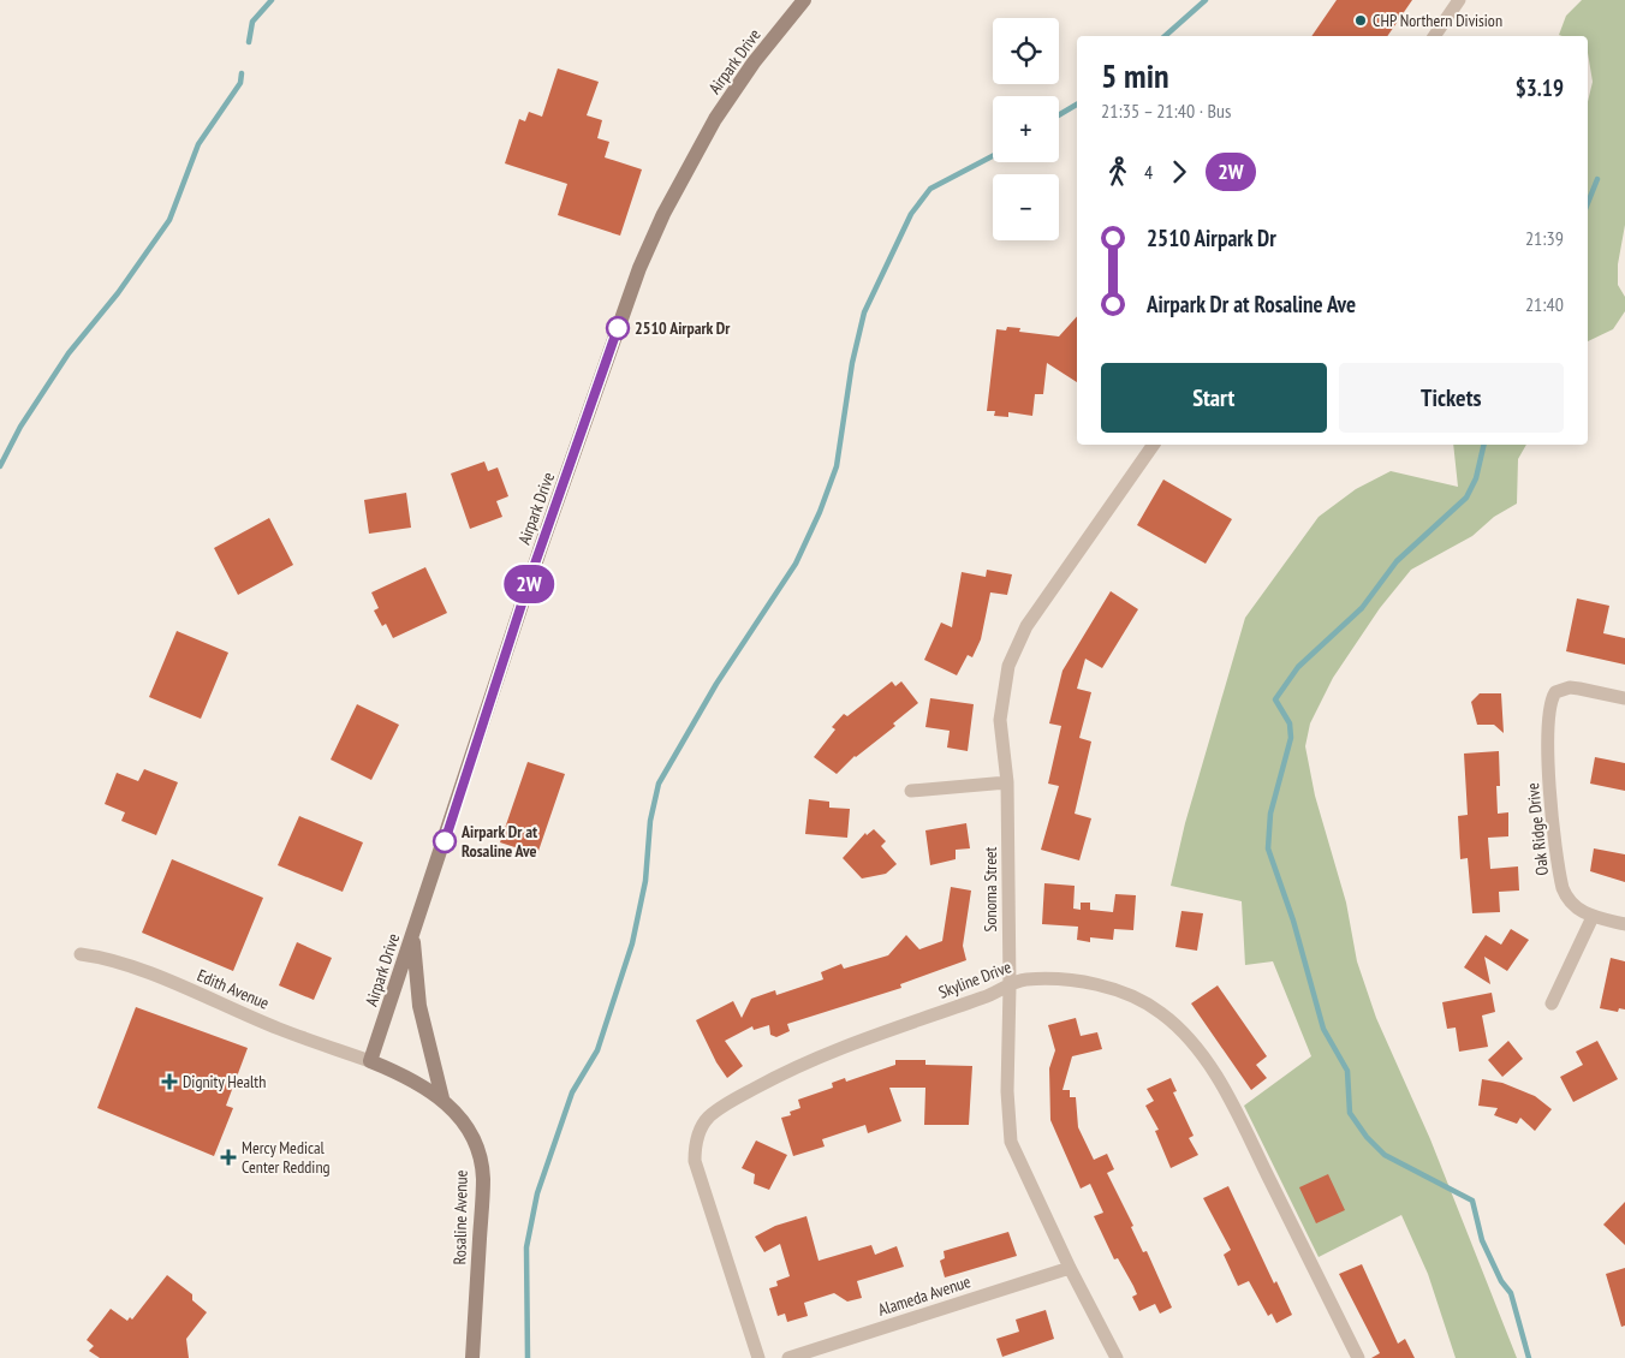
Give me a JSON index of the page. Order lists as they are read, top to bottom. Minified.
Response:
{"streets":{"street":["Airpark Drive","Oak Ridge Drive","Sonoma Street","Skyline Drive","Edith Avenue","Rosaline Avenue","Alameda Avenue"]},"crossings":[["Airpark Drive","Edith Avenue"],["Airpark Drive","Rosaline Avenue"],["Sonoma Street","Skyline Drive"],["Sonoma Street","Alameda Avenue"],["Edith Avenue","Rosaline Avenue"]],"places":{"other":["CHP Northern Division","2510 Airpark Dr","Airpark Dr at Rosaline Ave"],"health":["Dignity Health","Mercy Medical Center Redding"]},"lines":["bus line 2W"],"page":{"on_map":"2W","map_buttons":["+","−"],"heading":["5 min","21:35 – 21:40 · Bus","$3.19"],"legs":["4","2W"],"list":[{"name":"2510 Airpark Dr","value":"21:39"},{"name":"Airpark Dr at Rosaline Ave","value":"21:40"}],"buttons":["Start","Tickets"]}}
